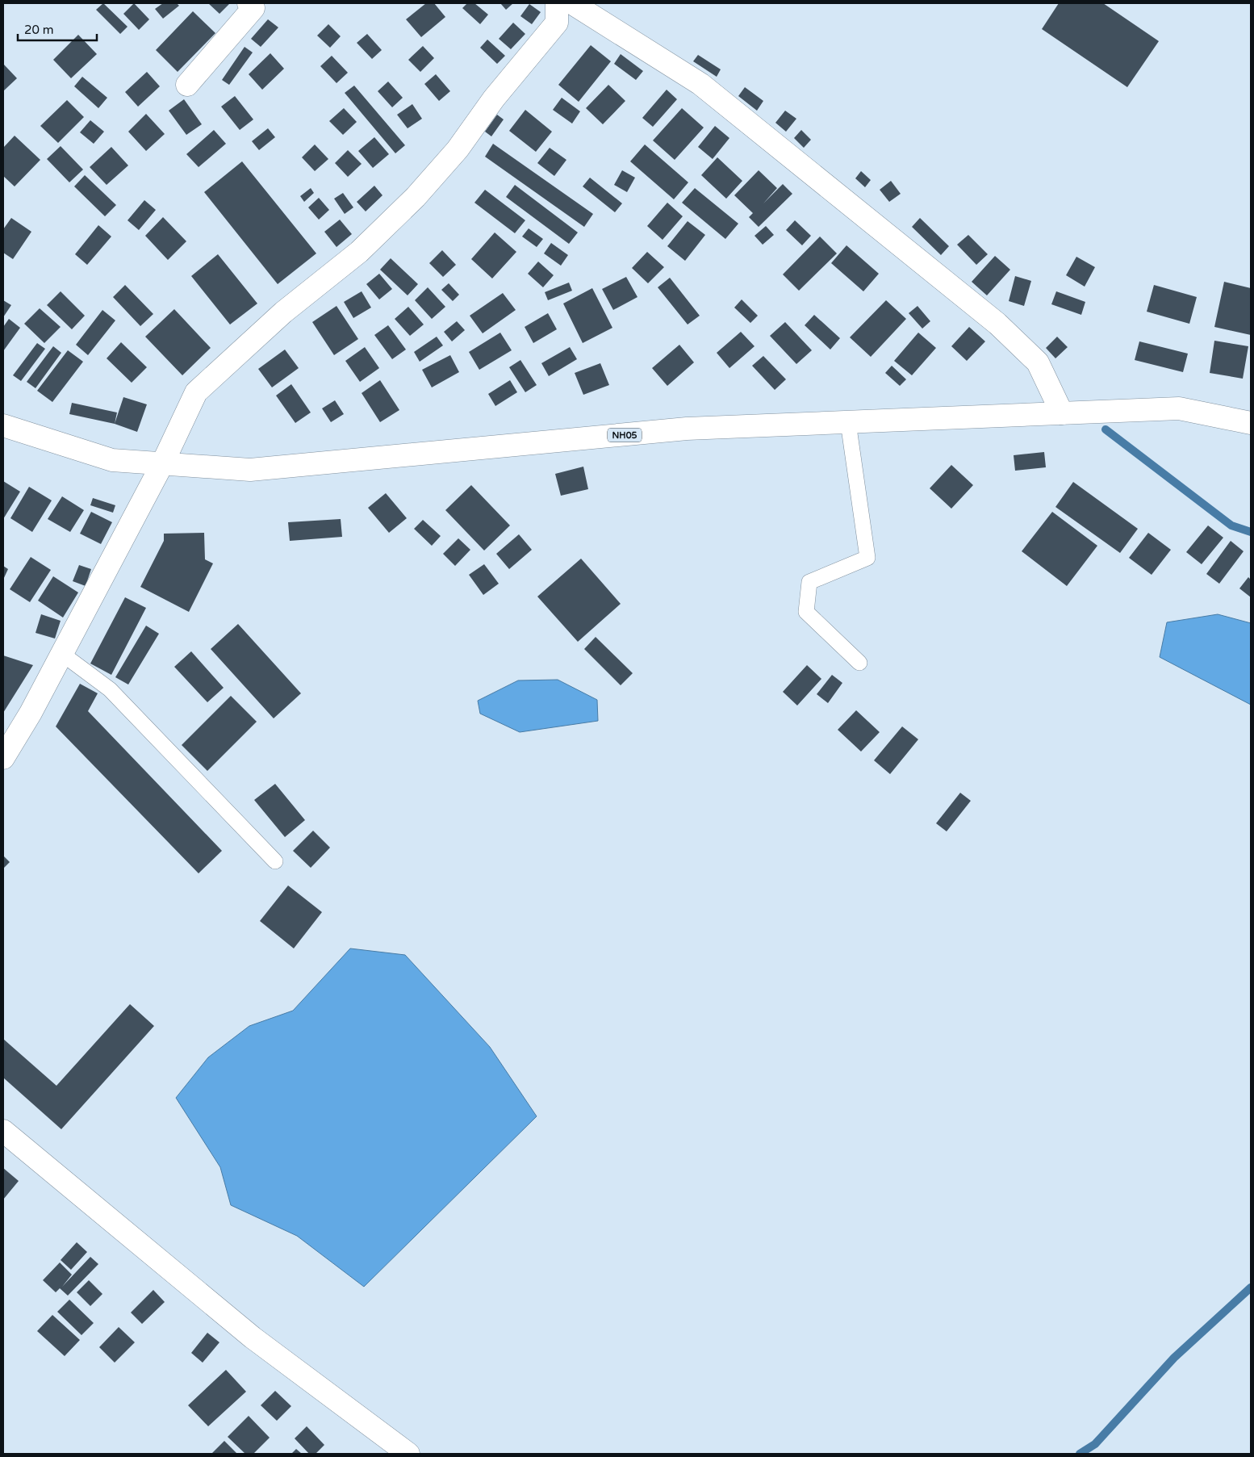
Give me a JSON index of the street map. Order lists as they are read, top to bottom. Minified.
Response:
{"streets":{"street":["NH05"]},"scale_bar":"20 m"}
